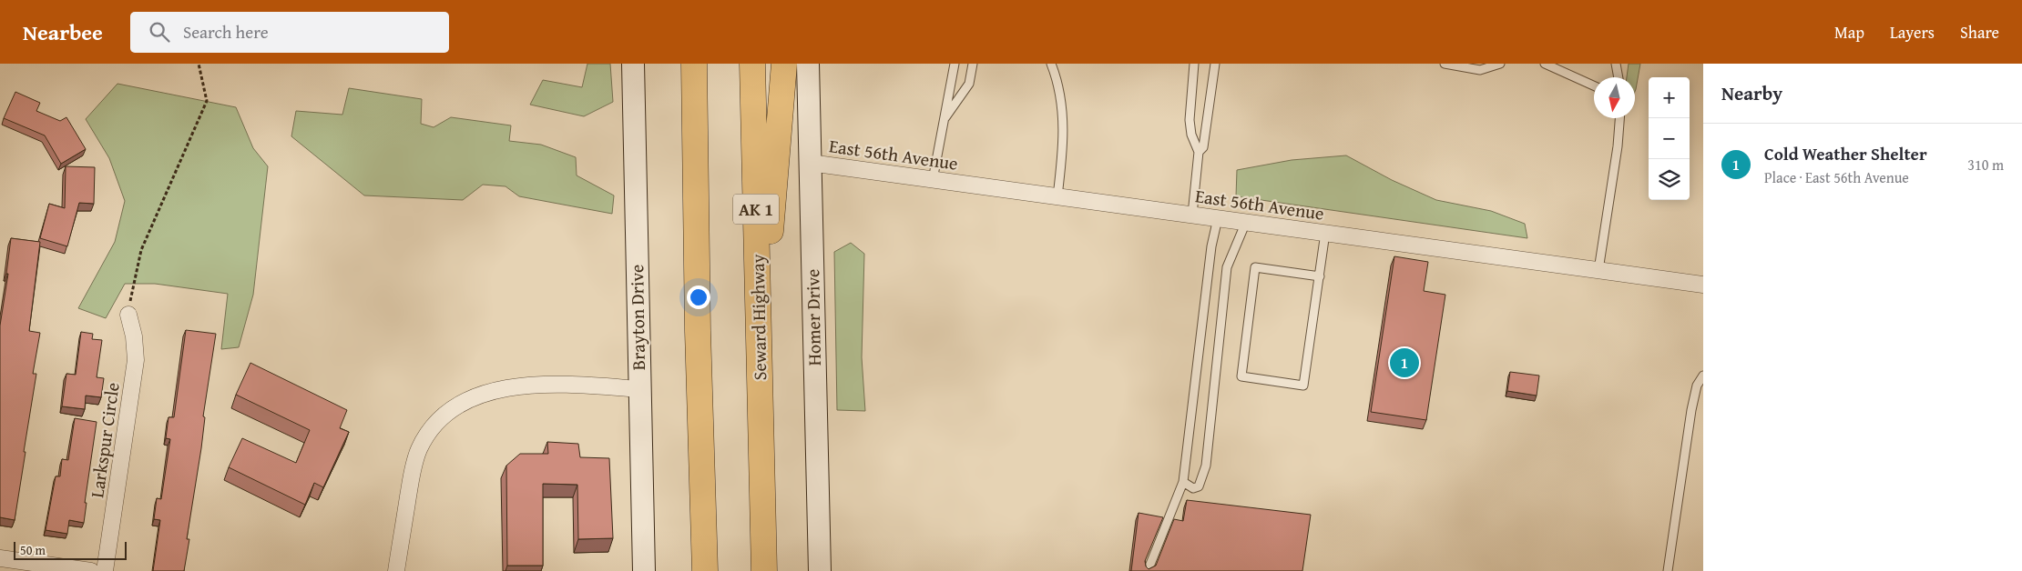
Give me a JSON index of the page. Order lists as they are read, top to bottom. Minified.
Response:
{"streets":{"highway":["AK 1","Seward Highway"],"main road":["Brayton Drive","Homer Drive"],"street":["East 56th Avenue","Larkspur Circle"]},"crossings":[["East 56th Avenue","Homer Drive"]],"scale_bar":"50 m","north":"bottom","page":{"header":"Nearbee","search":"Search here","nav":["Map","Layers","Share"],"heading":"Nearby","map_buttons":["+","−"],"list":[{"mark":"1","name":"Cold Weather Shelter","note":"Place · East 56th Avenue","value":"310 m"}],"pins":"1","scale":"50 m"}}
